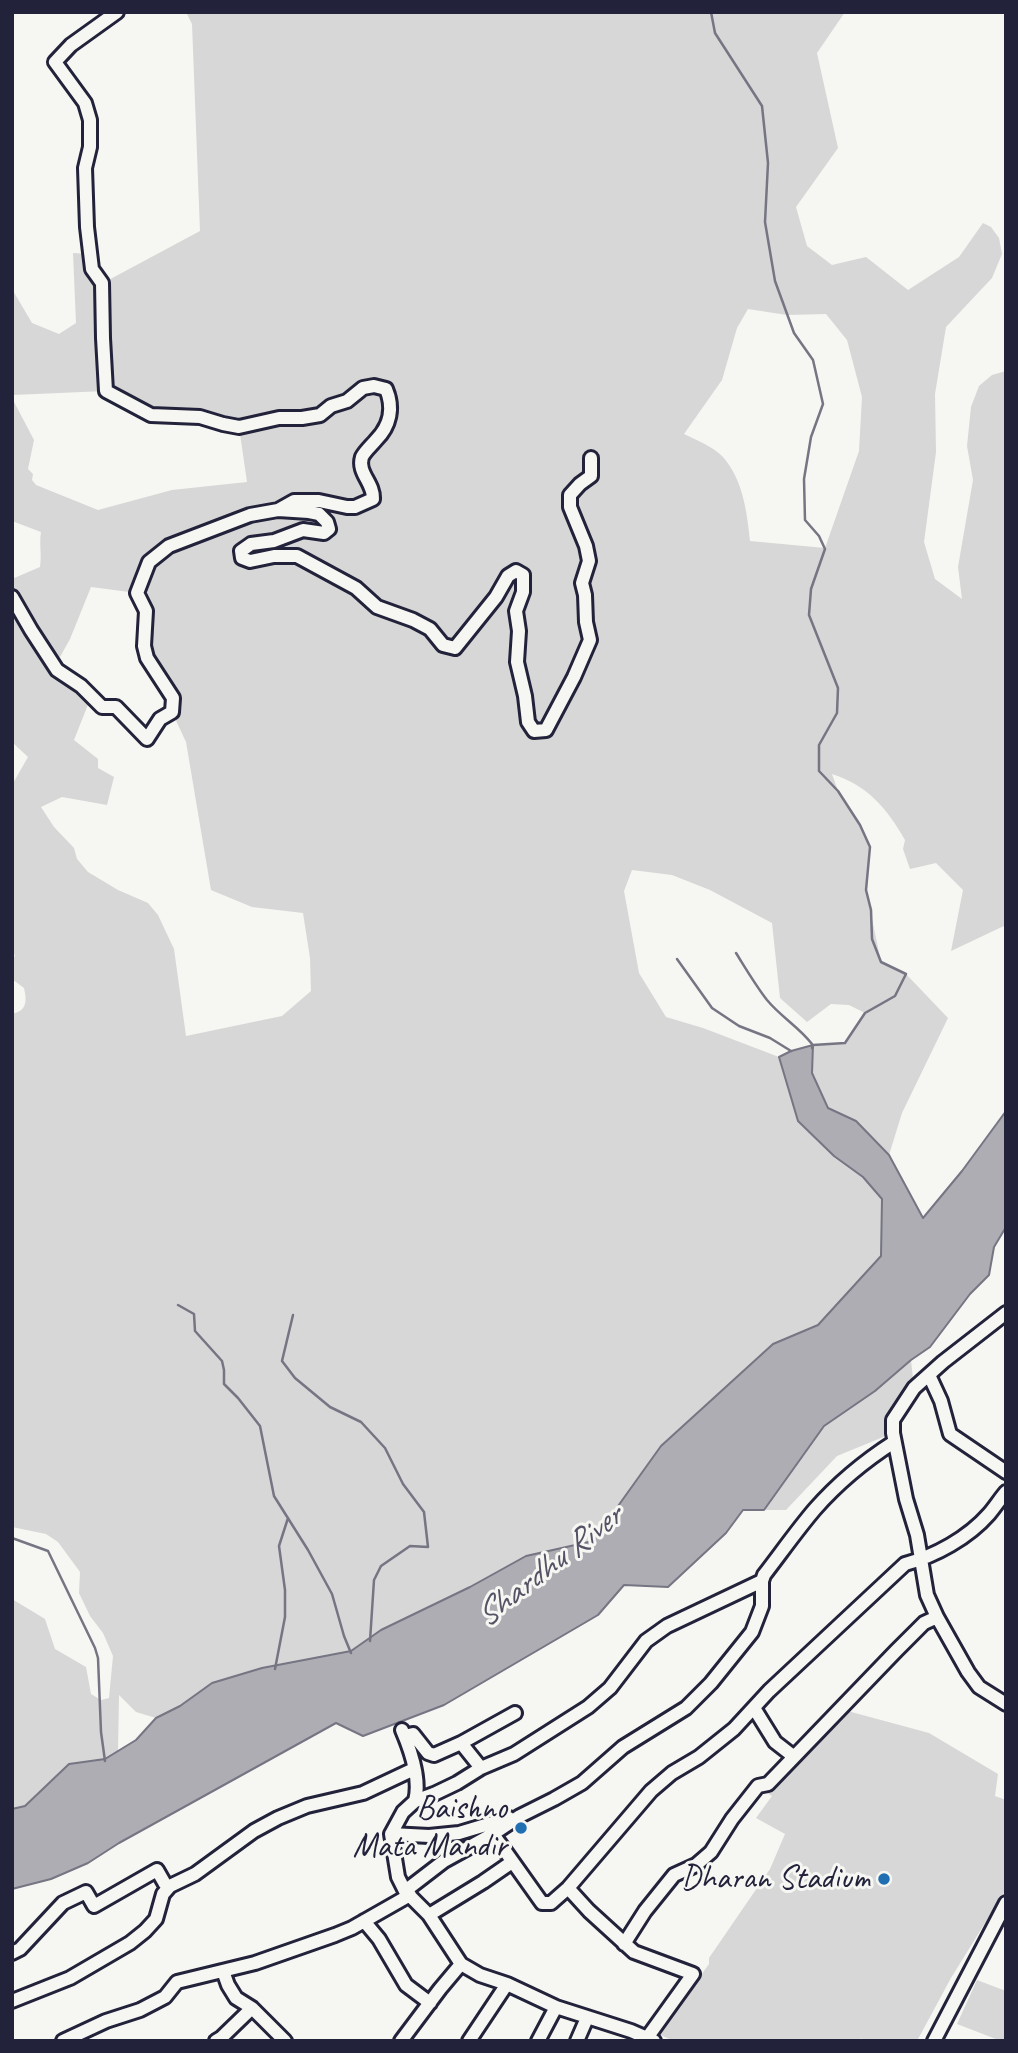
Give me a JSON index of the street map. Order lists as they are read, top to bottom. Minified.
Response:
{"water":["Shardhu River"],"places":["Baishno Mata Mandir","Dharan Stadium"]}
